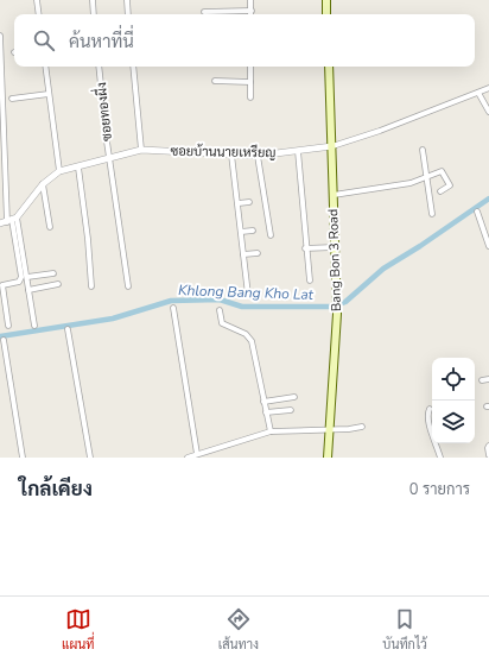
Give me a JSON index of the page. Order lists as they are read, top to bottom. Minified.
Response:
{"streets":{"main road":["Bang Bon 3 Road"],"street":["ซอยทองผึ่ง","ซอยบ้านนายเหรียญ"]},"crossings":[["ซอยทองผึ่ง","ซอยบ้านนายเหรียญ"],["ซอยบ้านนายเหรียญ","Bang Bon 3 Road"]],"water":["Khlong Bang Kho Lat"],"page":{"search":"ค้นหาที่นี่","heading":["ใกล้เคียง","0 รายการ"],"nav":["แผนที่","เส้นทาง","บันทึกไว้"]}}
